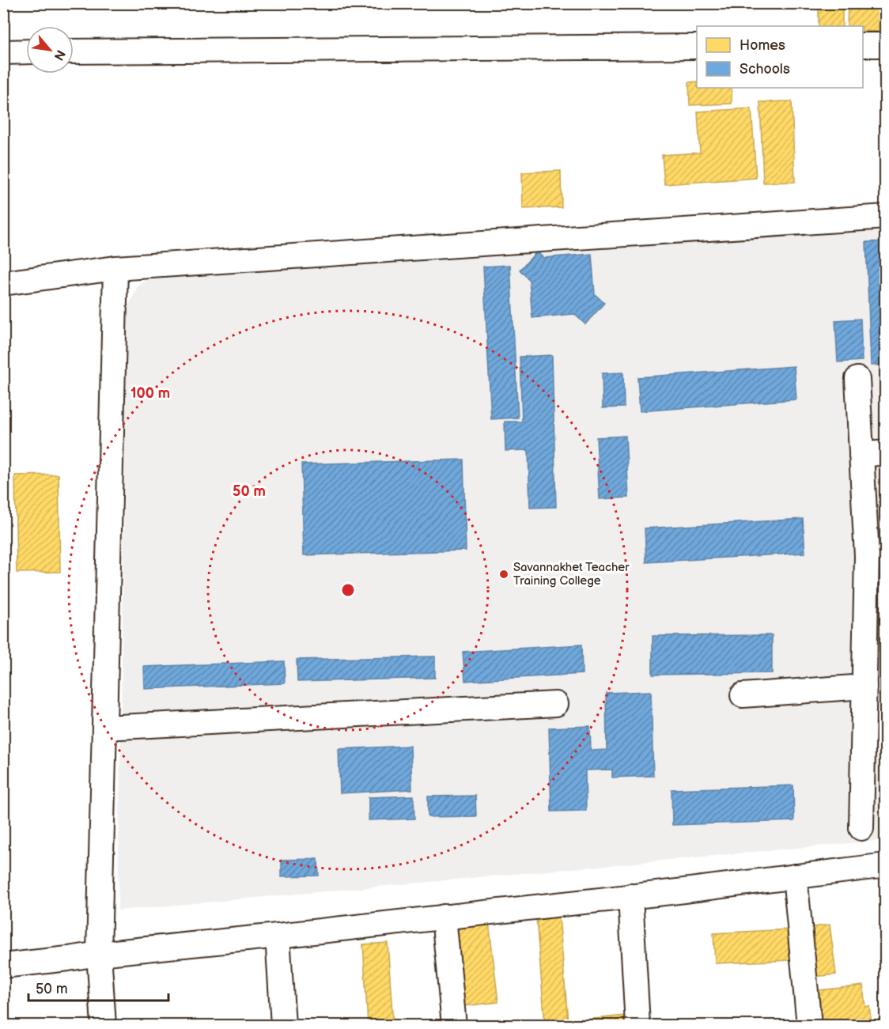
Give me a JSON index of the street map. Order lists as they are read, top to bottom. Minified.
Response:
{"places":["Savannakhet Teacher Training College"],"legend":["Homes","Schools"],"scale_bar":"50 m","north":"bottom right","rings":["100 m","50 m"]}
